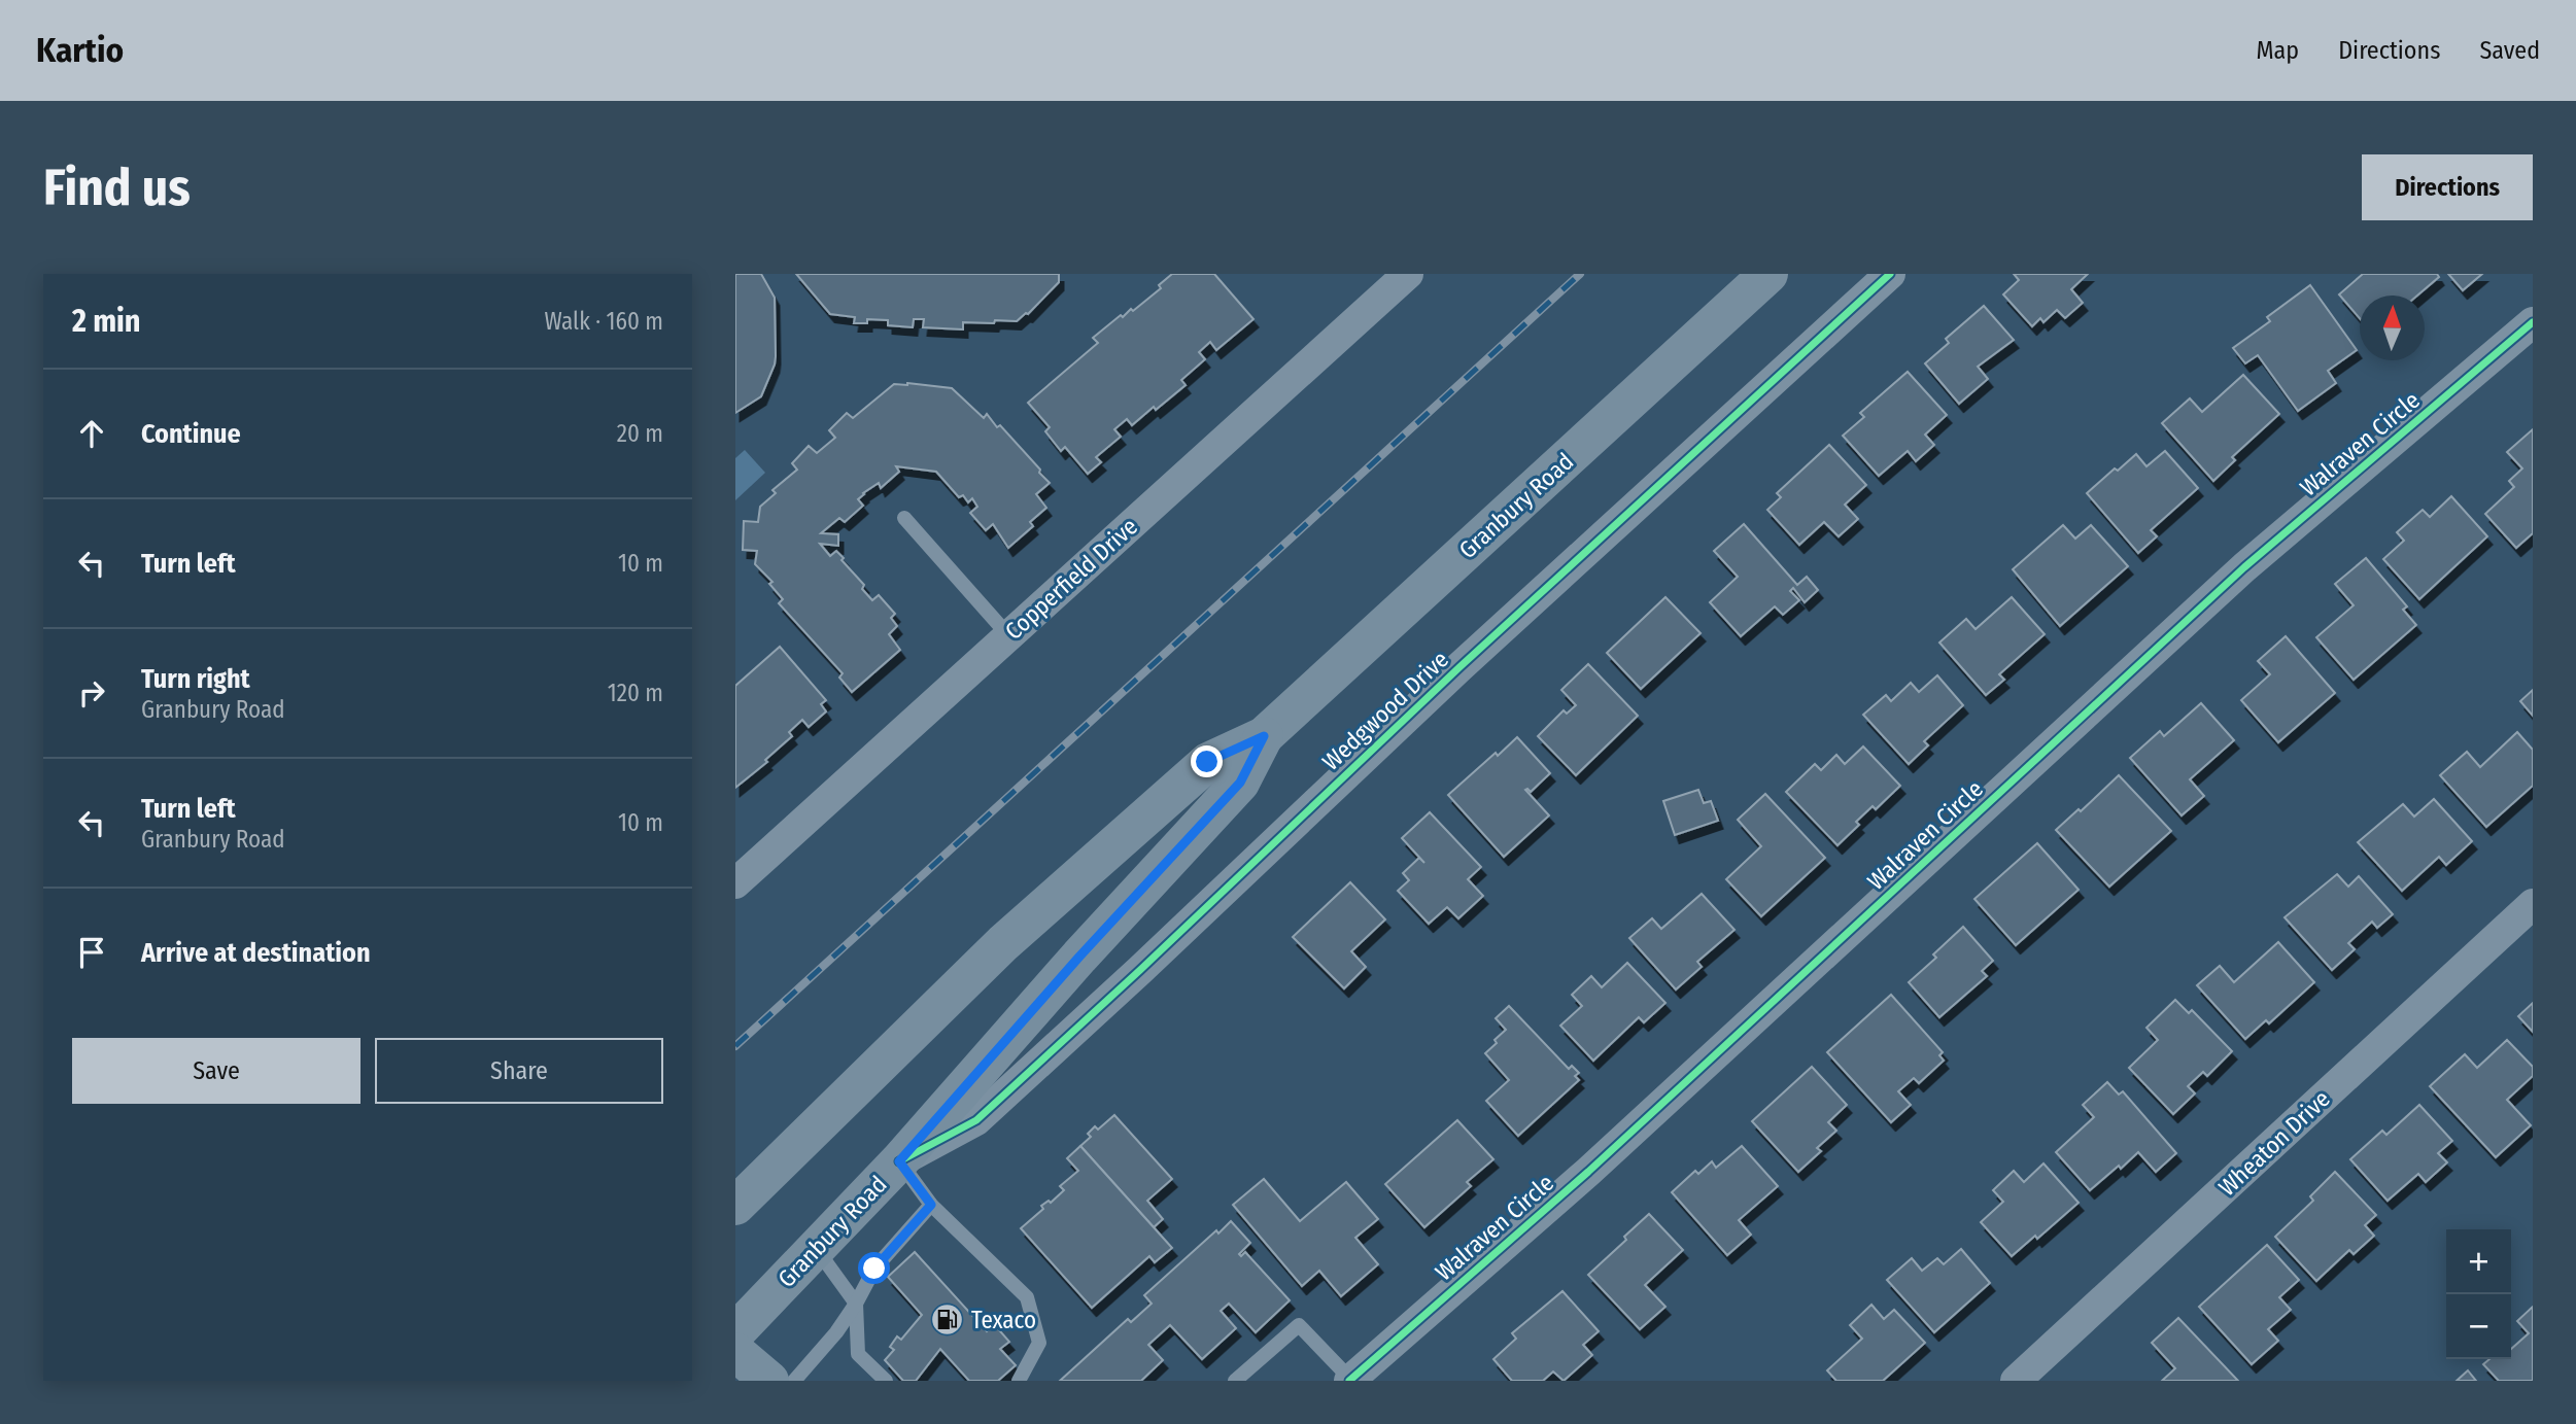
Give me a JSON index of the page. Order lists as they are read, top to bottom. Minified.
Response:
{"streets":{"main road":["Granbury Road"],"street":["Walraven Circle","Copperfield Drive","Wedgwood Drive","Wheaton Drive"]},"crossings":[["Granbury Road","Wedgwood Drive"]],"places":{"fuel station":["Texaco"]},"north":"top","page":{"header":"Kartio","nav":["Map","Directions","Saved"],"buttons":["Directions",["Save","Share"]],"title":"Find us","heading":["2 min","Walk · 160 m"],"list":[["Continue","20 m"],["Turn left","10 m"],["Turn right","Granbury Road","120 m"],["Turn left","Granbury Road","10 m"],"Arrive at destination"],"map_buttons":["+","−"]}}
